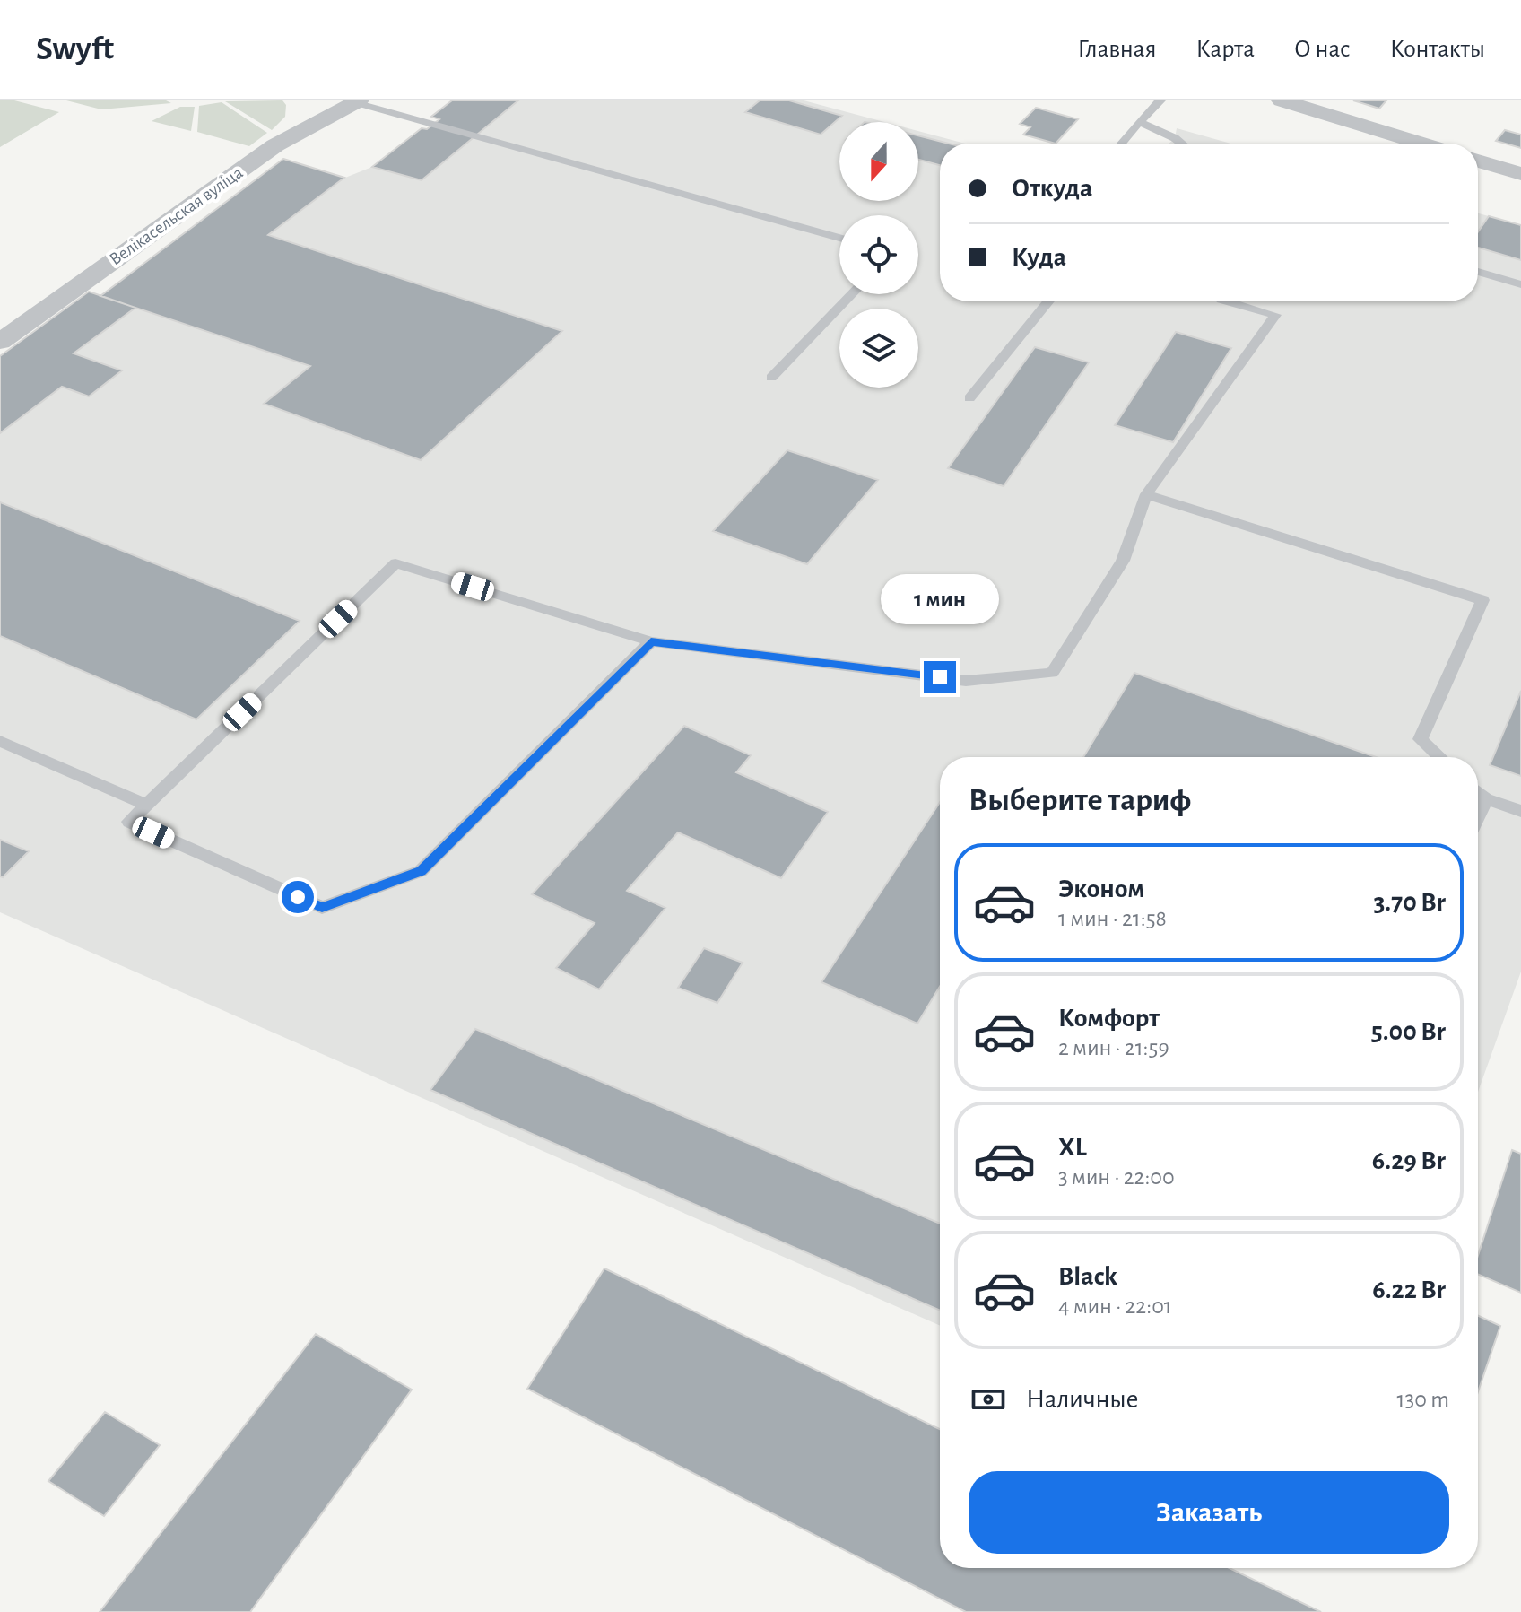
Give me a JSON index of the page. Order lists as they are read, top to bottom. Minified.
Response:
{"streets":{"street":["Велікасельская вуліца"]},"north":"bottom","page":{"header":"Swyft","nav":["Главная","Карта","О нас","Контакты"],"banner":["Откуда","Куда"],"bubble":"1 мин","heading":"Выберите тариф","list":[{"name":"Эконом","note":"1 мин · 21:58","value":"3.70 Br"},{"name":"Комфорт","note":"2 мин · 21:59","value":"5.00 Br"},{"name":"XL","note":"3 мин · 22:00","value":"6.29 Br"},{"name":"Black","note":"4 мин · 22:01","value":"6.22 Br"}],"pay":["Наличные","130 m"],"buttons":"Заказать"}}
